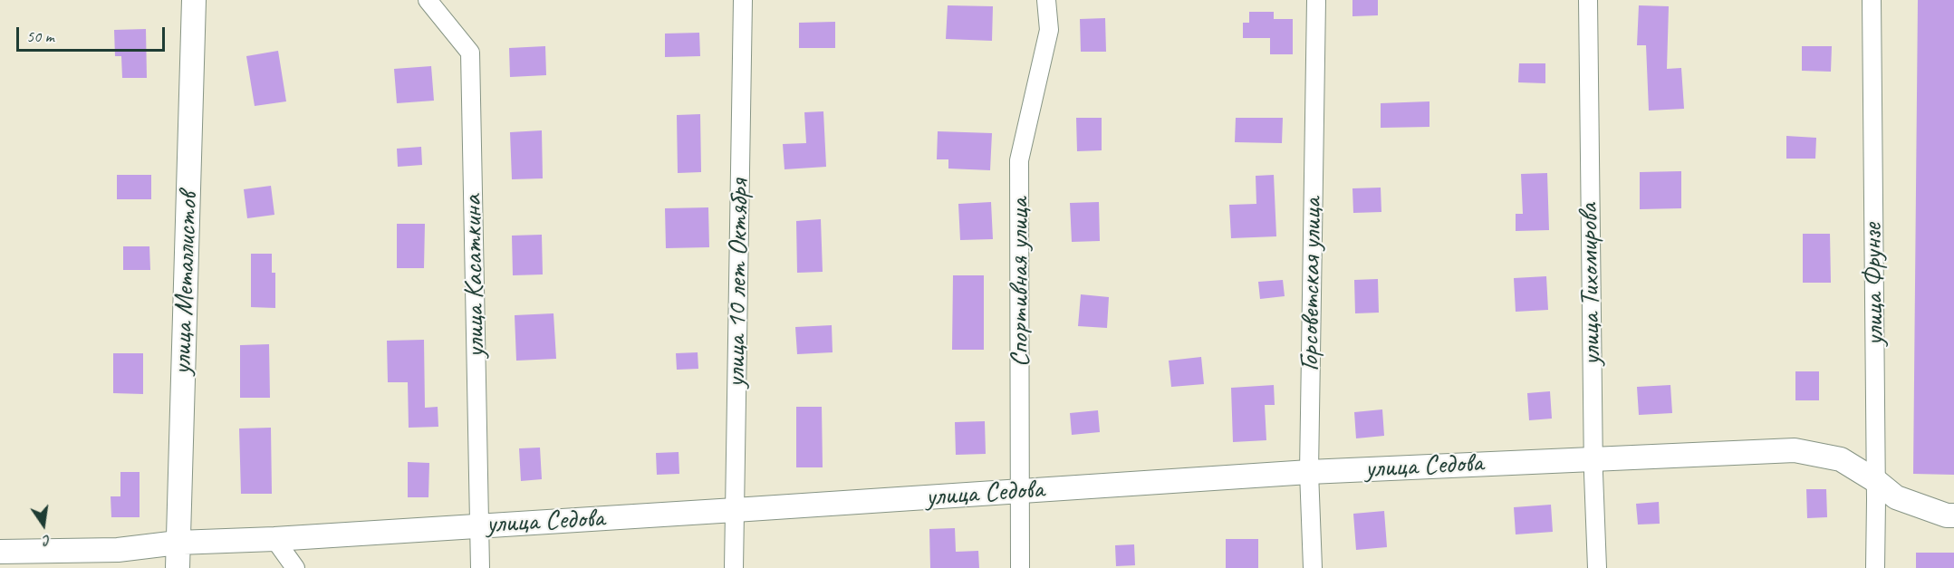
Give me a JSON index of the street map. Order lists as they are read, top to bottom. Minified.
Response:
{"streets":{"street":["улица Касаткина","Спортивная улица","улица Металлистов","улица 10 лет Октября","Горсоветская улица","улица Тихомирова","улица Фрунзе","улица Седова"]},"crossings":[["улица Касаткина","улица Седова"],["Спортивная улица","улица Седова"],["улица Металлистов","улица Седова"],["улица 10 лет Октября","улица Седова"],["Горсоветская улица","улица Седова"],["улица Тихомирова","улица Седова"],["улица Фрунзе","улица Седова"]],"scale_bar":"50 m","north":"bottom"}
